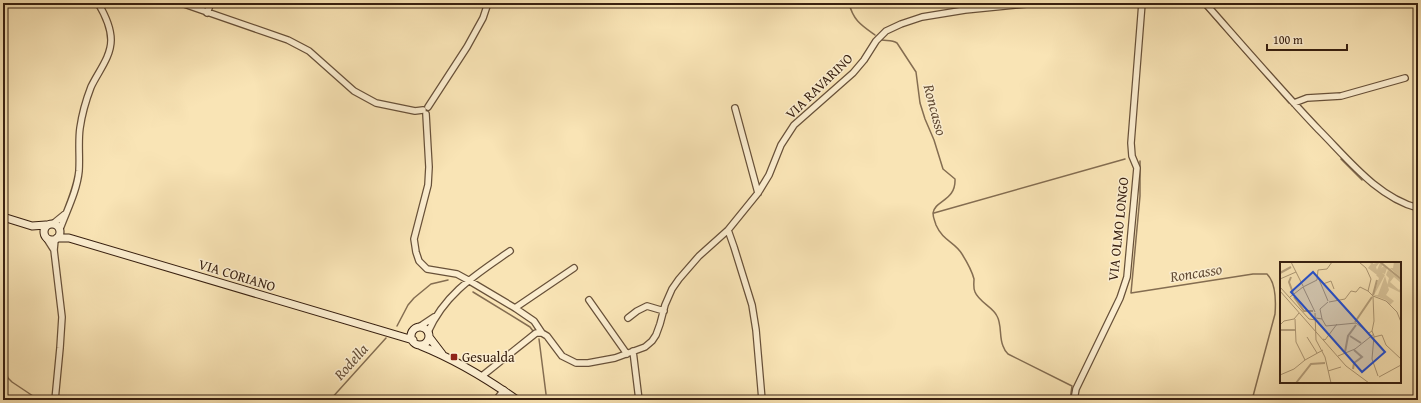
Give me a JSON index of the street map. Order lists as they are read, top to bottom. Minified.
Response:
{"streets":{"main road":["VIA CORIANO"],"street":["VIA RAVARINO","VIA OLMO LONGO"]},"water":["Roncasso","Rodella"],"places":{"transit":["Gesualda"]},"scale_bar":"100 m"}
